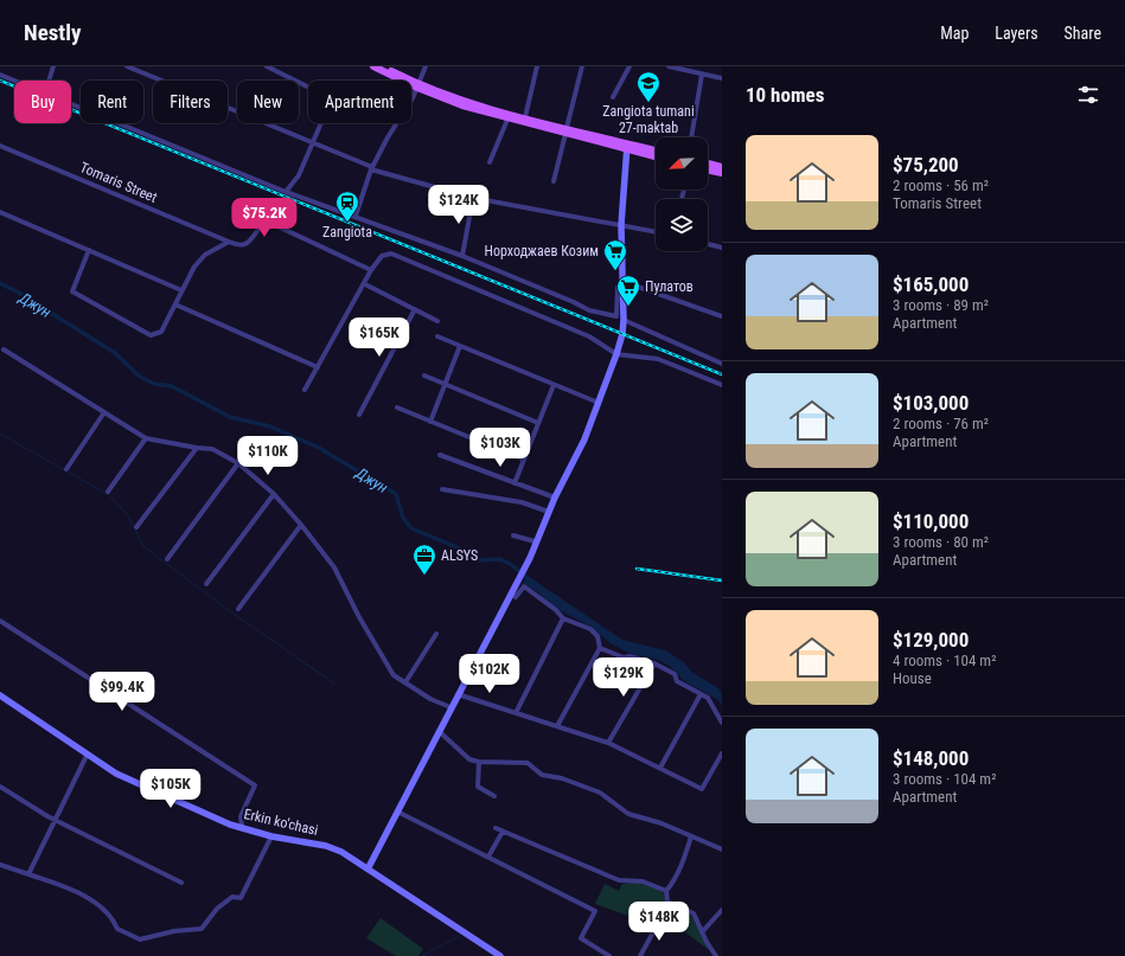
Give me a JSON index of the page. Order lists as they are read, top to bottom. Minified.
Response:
{"streets":{"main road":["Erkin ko'chasi"],"street":["Tomaris Street"]},"water":["Джун"],"places":{"school or university":["Zangiota tumani 27-maktab"],"station":["Zangiota"],"supermarket":["Норходжаев Козим","Пулатов"],"office":["ALSYS"]},"north":"bottom left","page":{"header":"Nestly","nav":["Map","Layers","Share"],"heading":"10 homes","chip":["Buy","Rent","Filters","New","Apartment"],"list":[{"name":"$75,200","note":"2 rooms · 56 m² · Tomaris Street"},{"name":"$165,000","note":"3 rooms · 89 m² · Apartment"},{"name":"$103,000","note":"2 rooms · 76 m² · Apartment"},{"name":"$110,000","note":"3 rooms · 80 m² · Apartment"},{"name":"$129,000","note":"4 rooms · 104 m² · House"},{"name":"$148,000","note":"3 rooms · 104 m² · Apartment"}],"price":["$124K","$75.2K","$165K","$103K","$110K","$102K","$129K","$99.4K","$105K","$148K"]}}
